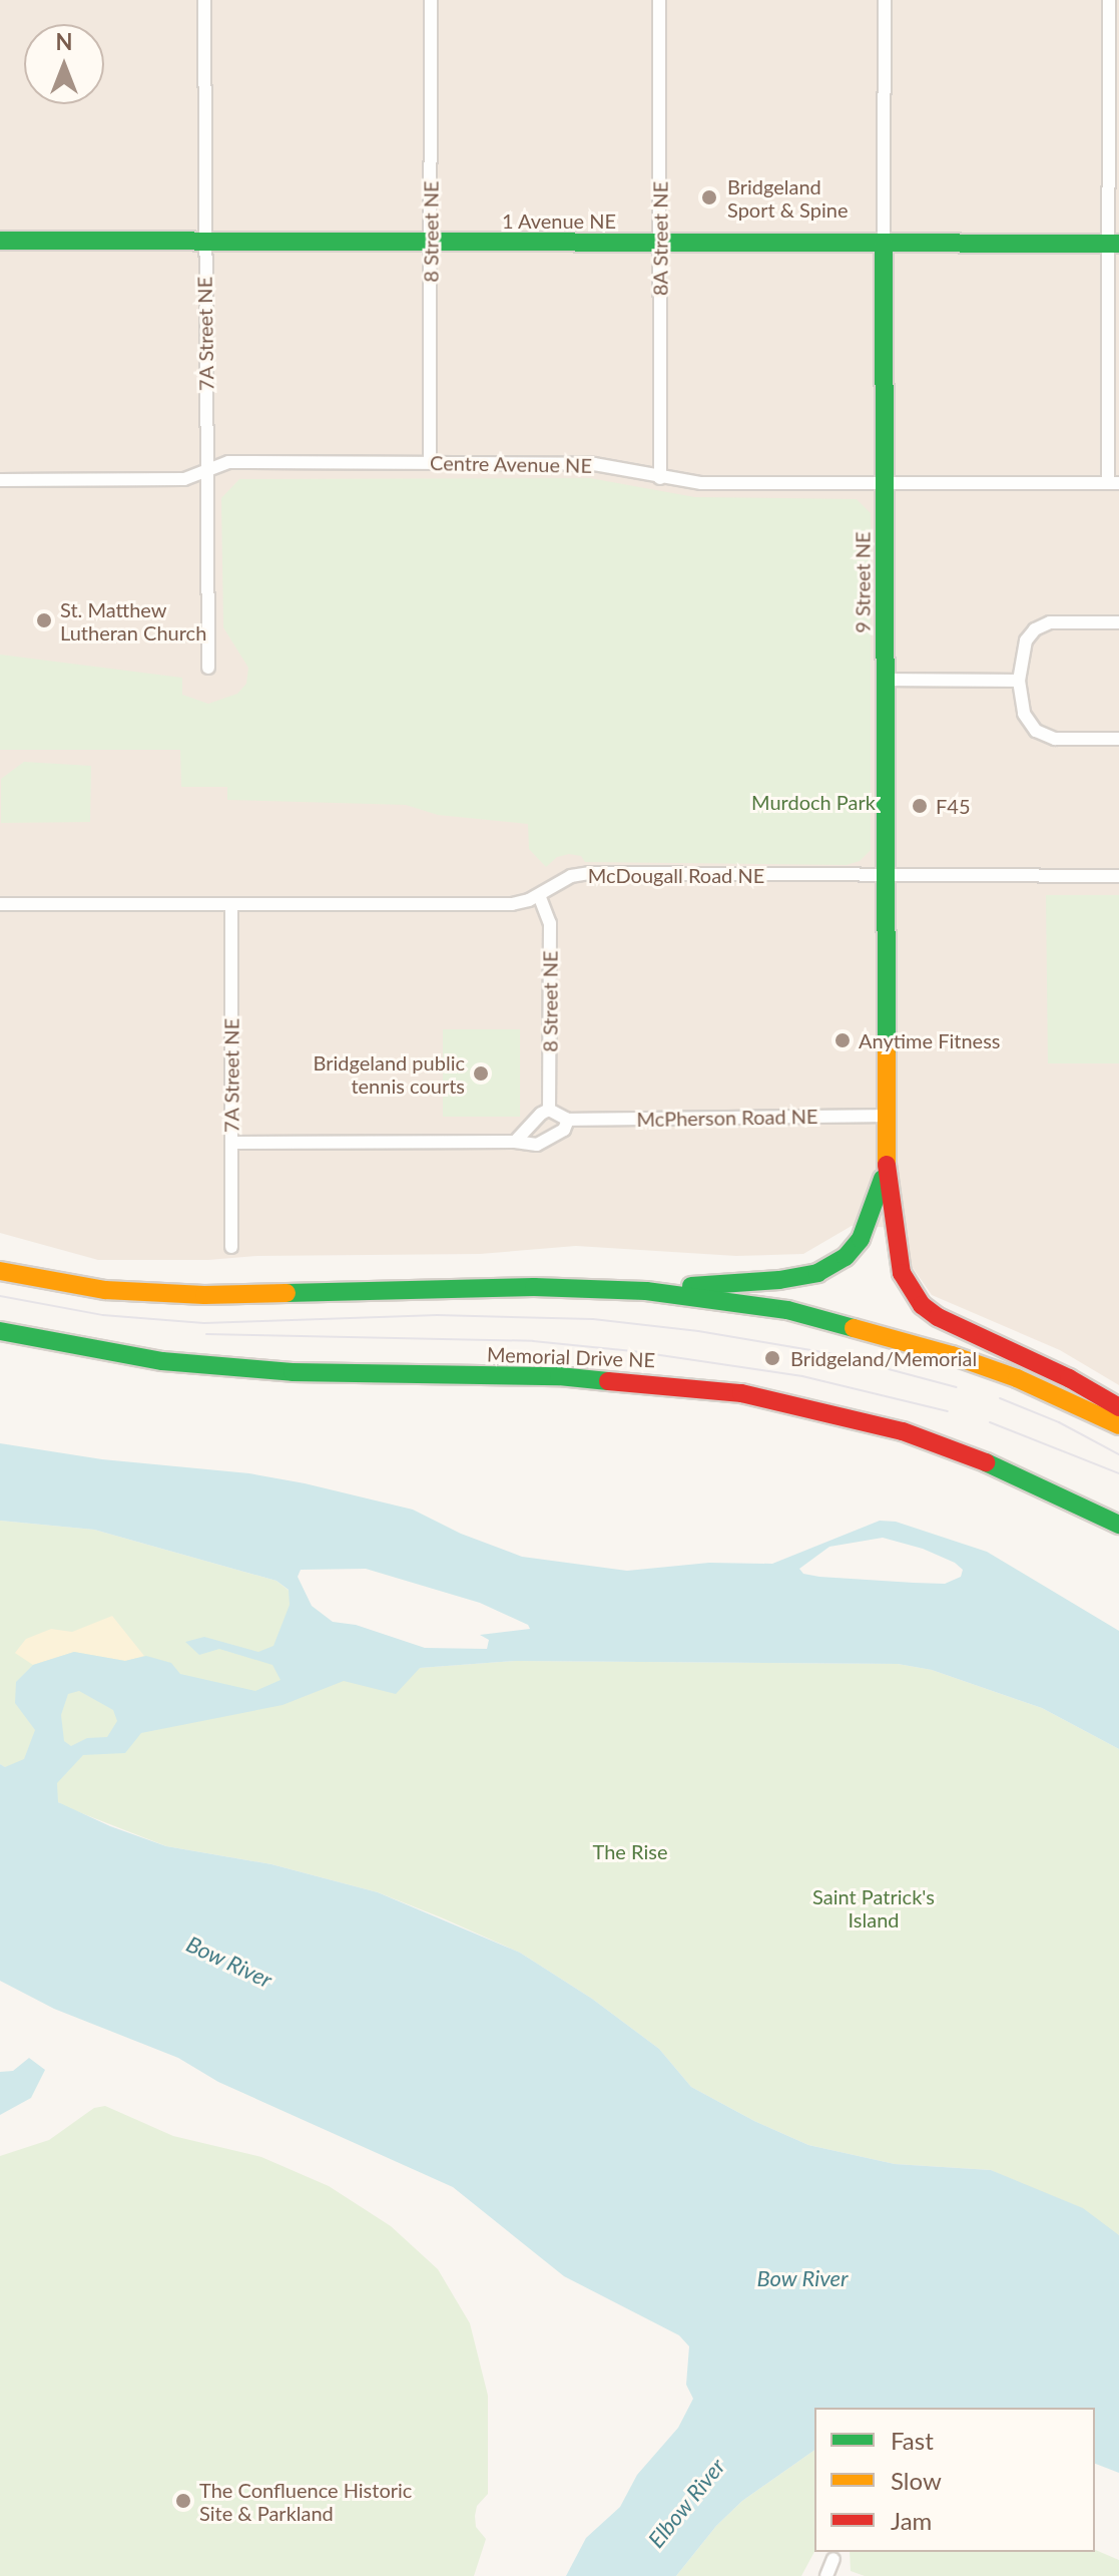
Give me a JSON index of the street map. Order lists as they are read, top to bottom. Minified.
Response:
{"streets":{"main road":["1 Avenue NE","9 Street NE","Memorial Drive NE"],"street":["8 Street NE","8A Street NE","7A Street NE","Centre Avenue NE","McDougall Road NE","McPherson Road NE"]},"crossings":[["1 Avenue NE","8 Street NE"],["1 Avenue NE","8A Street NE"],["1 Avenue NE","7A Street NE"],["1 Avenue NE","9 Street NE"],["8 Street NE","Centre Avenue NE"],["8 Street NE","McDougall Road NE"],["8 Street NE","McPherson Road NE"],["8A Street NE","Centre Avenue NE"],["7A Street NE","Centre Avenue NE"],["7A Street NE","McDougall Road NE"],["Centre Avenue NE","9 Street NE"],["9 Street NE","McDougall Road NE"],["9 Street NE","McPherson Road NE"]],"water":["Bow River","Elbow River"],"parks":["Murdoch Park","The Rise","Saint Patrick's Island"],"places":["Bridgeland Sport & Spine","St. Matthew Lutheran Church","F45","Anytime Fitness","Bridgeland public tennis courts","Bridgeland/Memorial","The Confluence Historic Site & Parkland"],"legend":["Fast","Slow","Jam"],"north":"top"}
